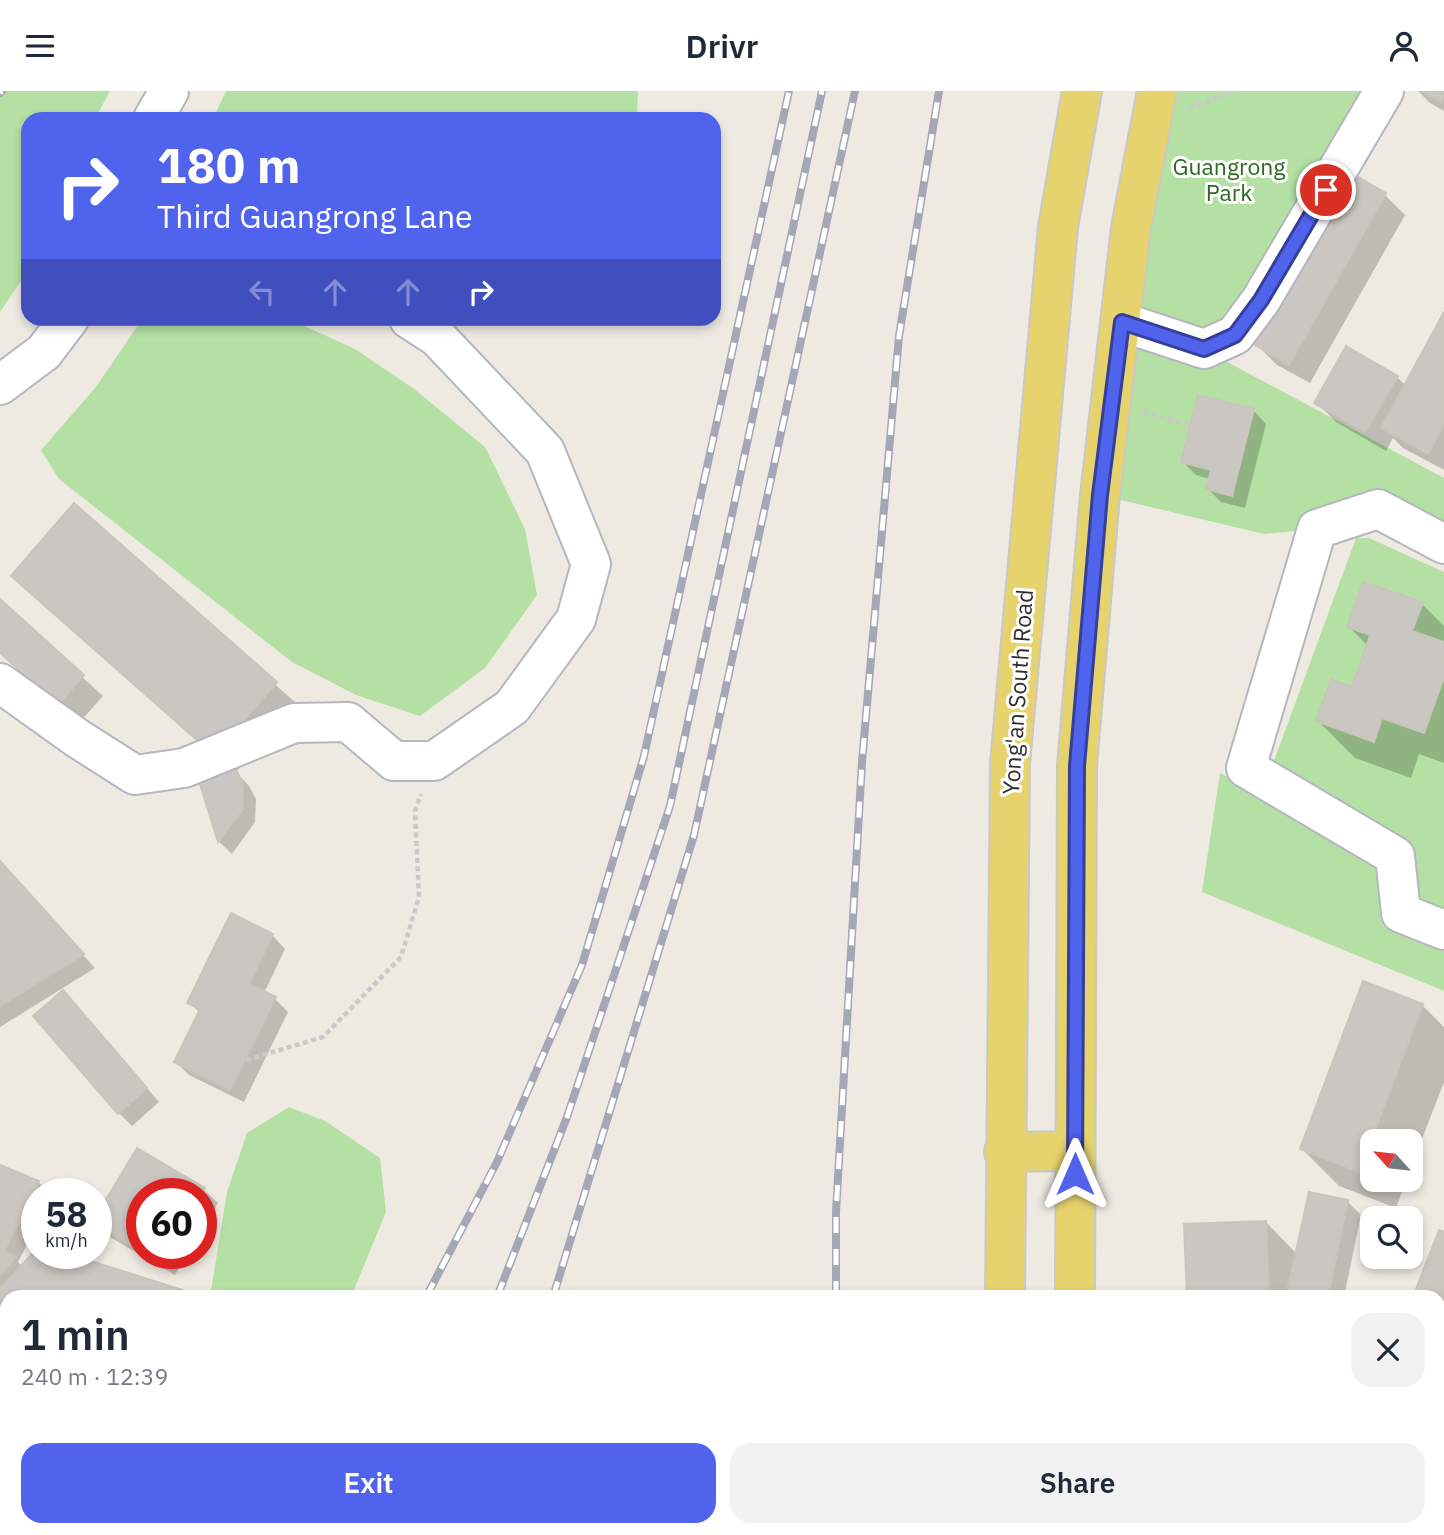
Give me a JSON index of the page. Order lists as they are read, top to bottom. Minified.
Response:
{"streets":{"main road":["Yong'an South Road"]},"parks":["Guangrong Park"],"north":"top left","page":{"header":"Drivr","turn":["180 m","Third Guangrong Lane"],"speed":"58 km/h","limit":"60","heading":["1 min","240 m · 12:39"],"buttons":["Exit","Share"]}}
